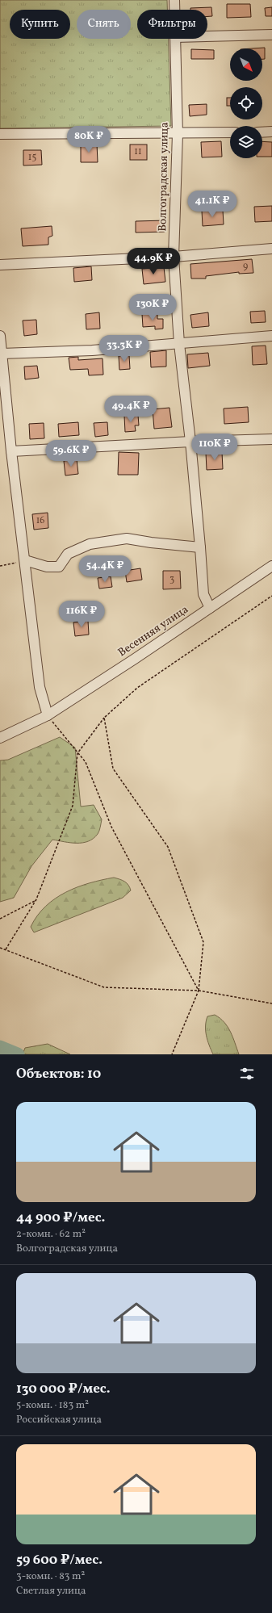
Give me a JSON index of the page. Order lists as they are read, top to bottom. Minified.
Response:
{"streets":{"street":["Волгоградская улица","Весенняя улица"]},"crossings":[["Волгоградская улица","Весенняя улица"]],"house_numbers":["11","15","9","16","3"],"north":"bottom right","page":{"chip":["Купить","Снять","Фильтры"],"price":["80K ₽","41.1K ₽","44.9K ₽","130K ₽","33.3K ₽","49.4K ₽","110K ₽","59.6K ₽","54.4K ₽","116K ₽"],"heading":"Объектов: 10","list":[{"name":"44 900 ₽/мес.","note":"2-комн. · 62 m² · Волгоградская улица"},{"name":"130 000 ₽/мес.","note":"5-комн. · 183 m² · Российская улица"},{"name":"59 600 ₽/мес.","note":"3-комн. · 83 m² · Светлая улица"}]}}
